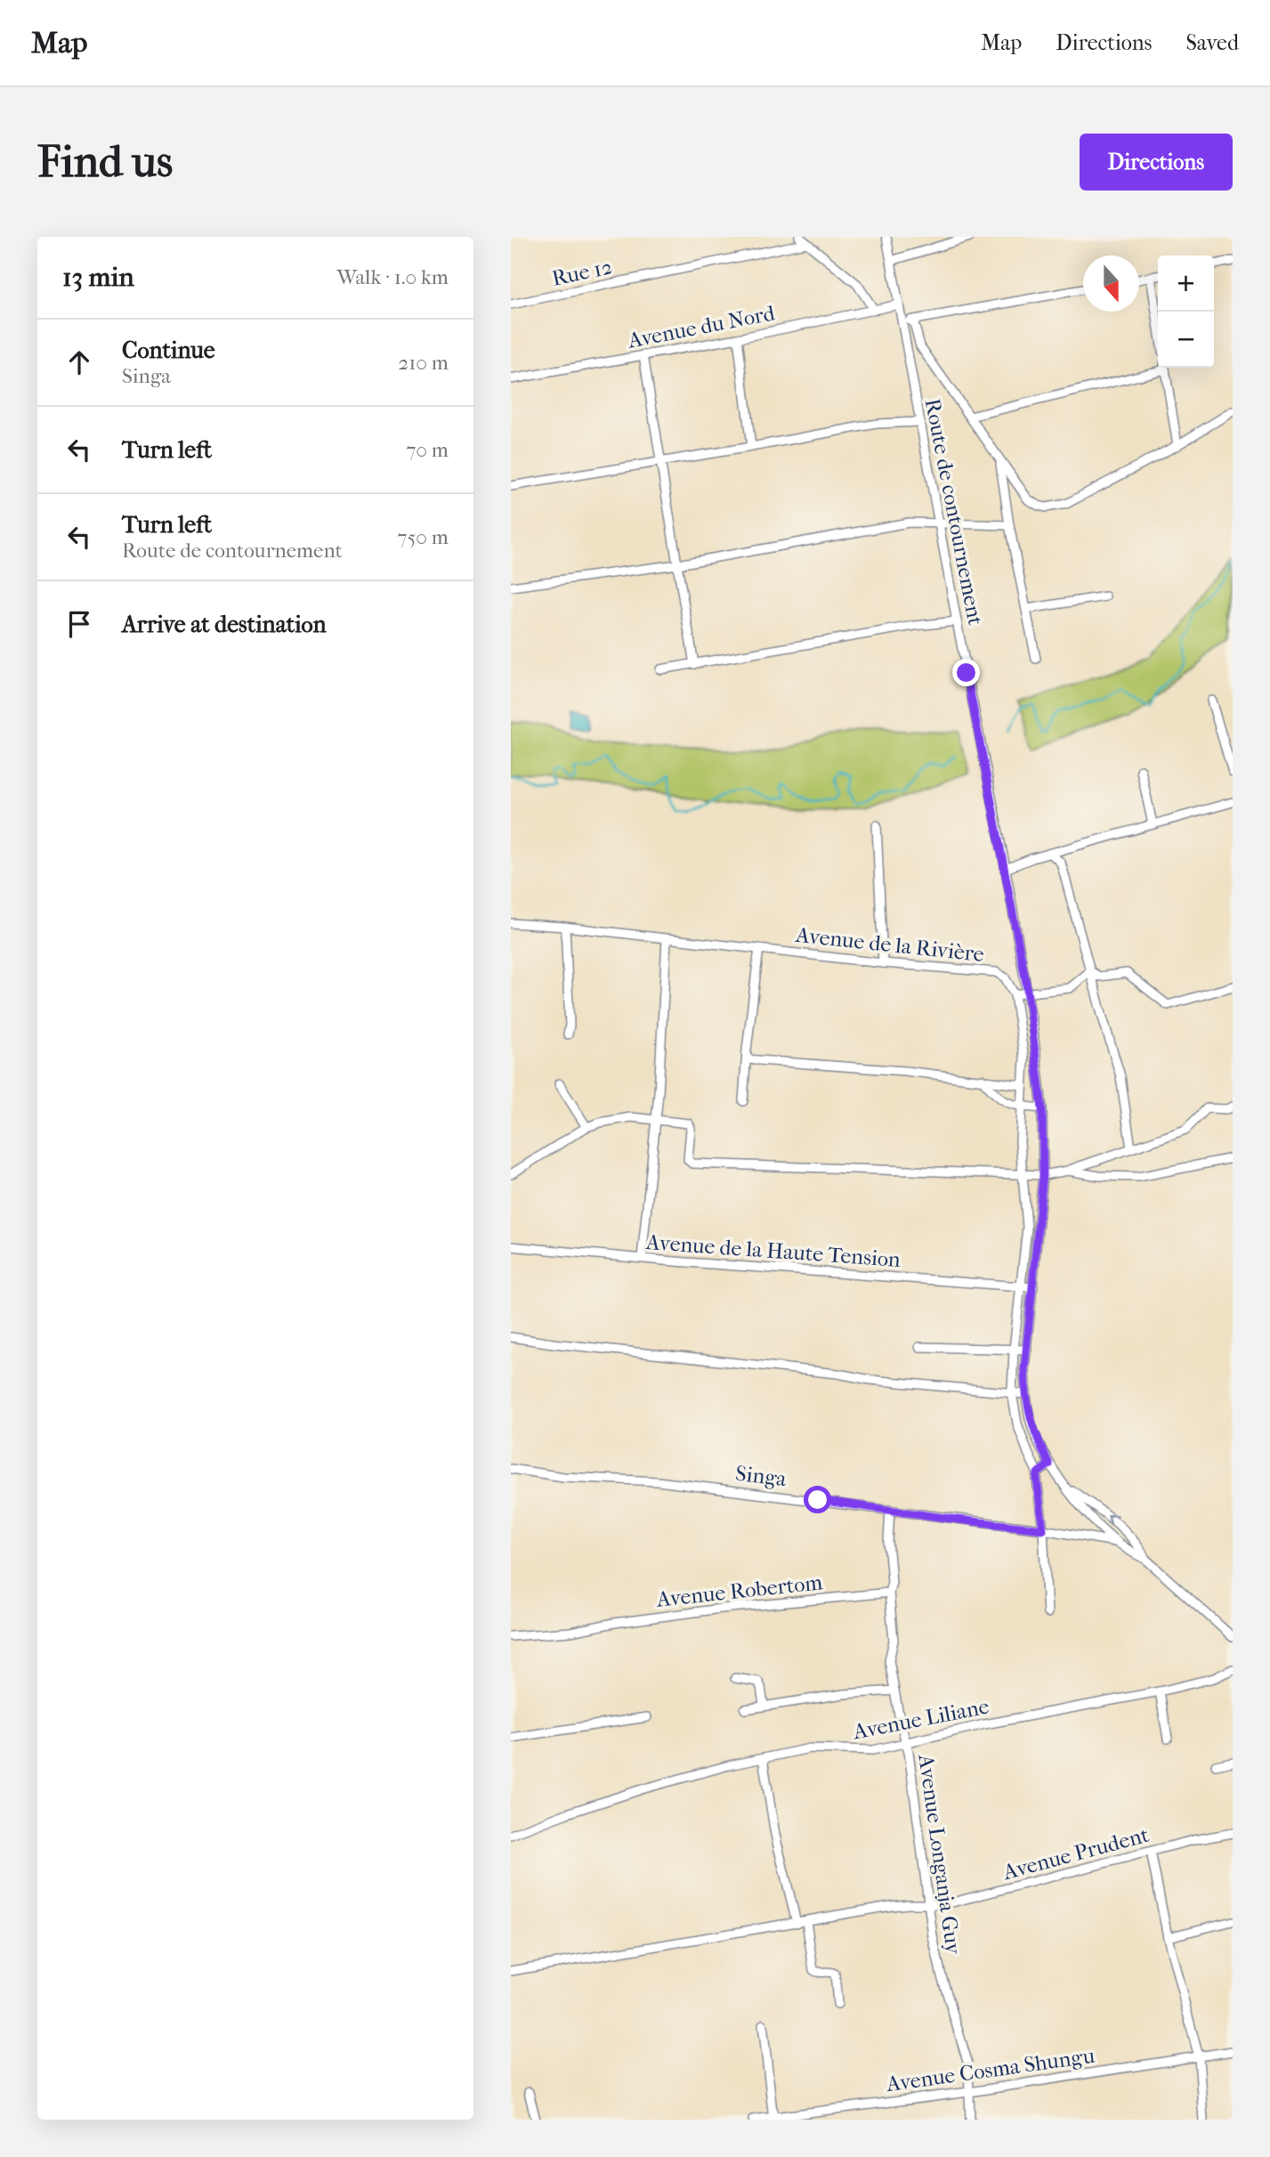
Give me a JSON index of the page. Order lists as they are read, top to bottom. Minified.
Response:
{"streets":{"street":["Rue 12","Avenue du Nord","Route de contournement","Avenue de la Rivière","Avenue de la Haute Tension","Singa","Avenue Robertom","Avenue Liliane","Avenue Prudent","Avenue Longanja Guy","Avenue Cosma Shungu"]},"crossings":[["Avenue du Nord","Route de contournement"],["Route de contournement","Avenue de la Haute Tension"],["Route de contournement","Singa"],["Avenue Robertom","Avenue Longanja Guy"],["Avenue Liliane","Avenue Longanja Guy"],["Avenue Prudent","Avenue Longanja Guy"],["Avenue Longanja Guy","Avenue Cosma Shungu"]],"north":"bottom","page":{"header":"Map","nav":["Map","Directions","Saved"],"buttons":"Directions","title":"Find us","heading":["13 min","Walk · 1.0 km"],"map_buttons":["+","−"],"list":[["Continue","Singa","210 m"],["Turn left","70 m"],["Turn left","Route de contournement","750 m"],"Arrive at destination"]}}
